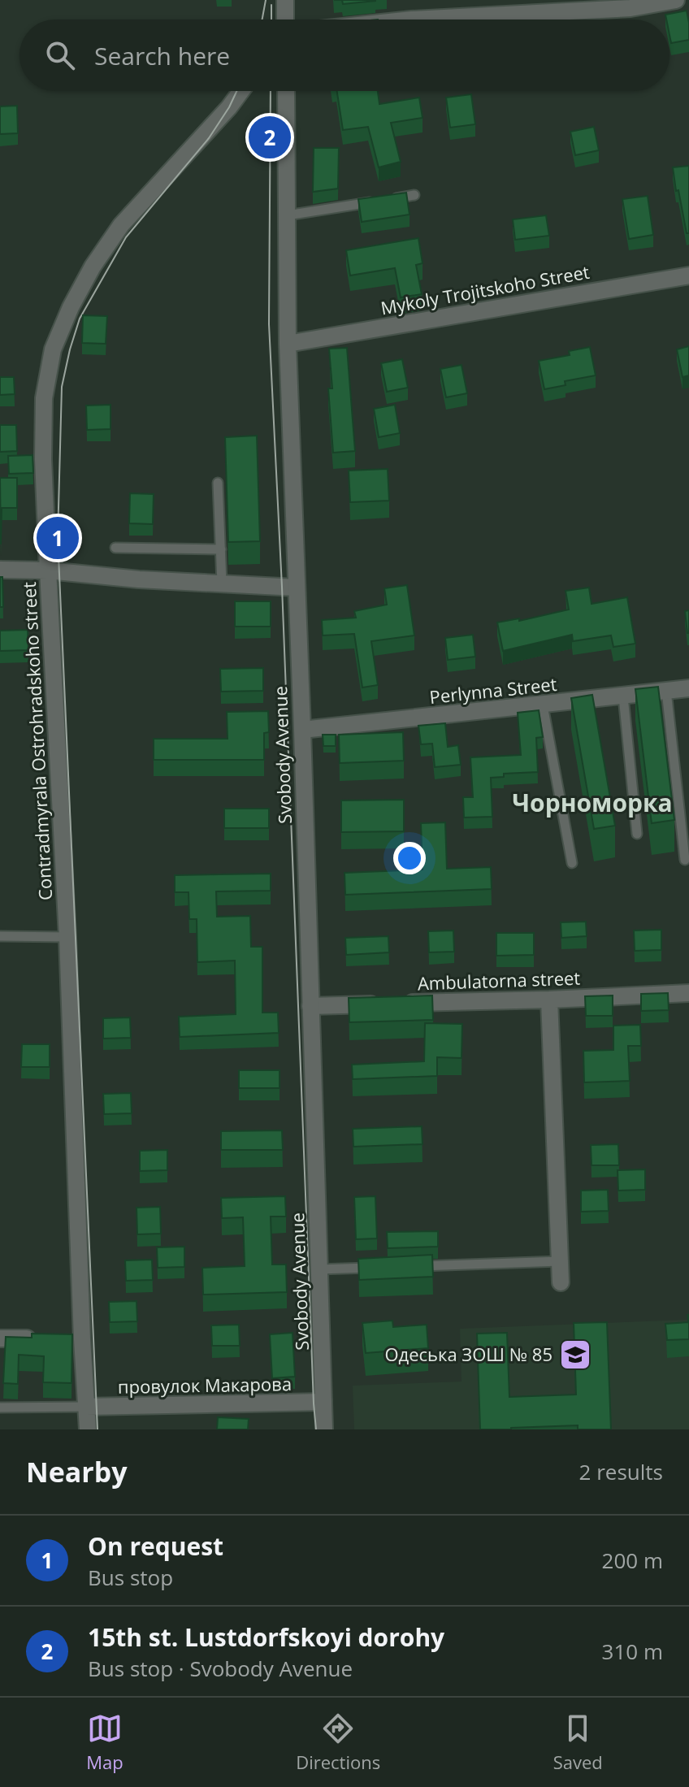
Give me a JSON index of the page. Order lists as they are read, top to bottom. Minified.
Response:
{"streets":{"street":["Mykoly Trojitskoho Street","Perlynna Street","Contradmyrala Ostrohradskoho street","Svobody Avenue","Ambulatorna street","провулок Макарова"]},"crossings":[["Mykoly Trojitskoho Street","Svobody Avenue"],["Perlynna Street","Svobody Avenue"],["Contradmyrala Ostrohradskoho street","провулок Макарова"],["Svobody Avenue","Ambulatorna street"],["Svobody Avenue","провулок Макарова"]],"districts":["Чорноморка"],"places":{"school or university":["Одеська ЗОШ № 85"]},"page":{"search":"Search here","pins":["2","1"],"heading":["Nearby","2 results"],"list":[{"mark":"1","name":"On request","note":"Bus stop","value":"200 m"},{"mark":"2","name":"15th st. Lustdorfskoyi dorohy","note":"Bus stop · Svobody Avenue","value":"310 m"}],"nav":["Map","Directions","Saved"]}}
